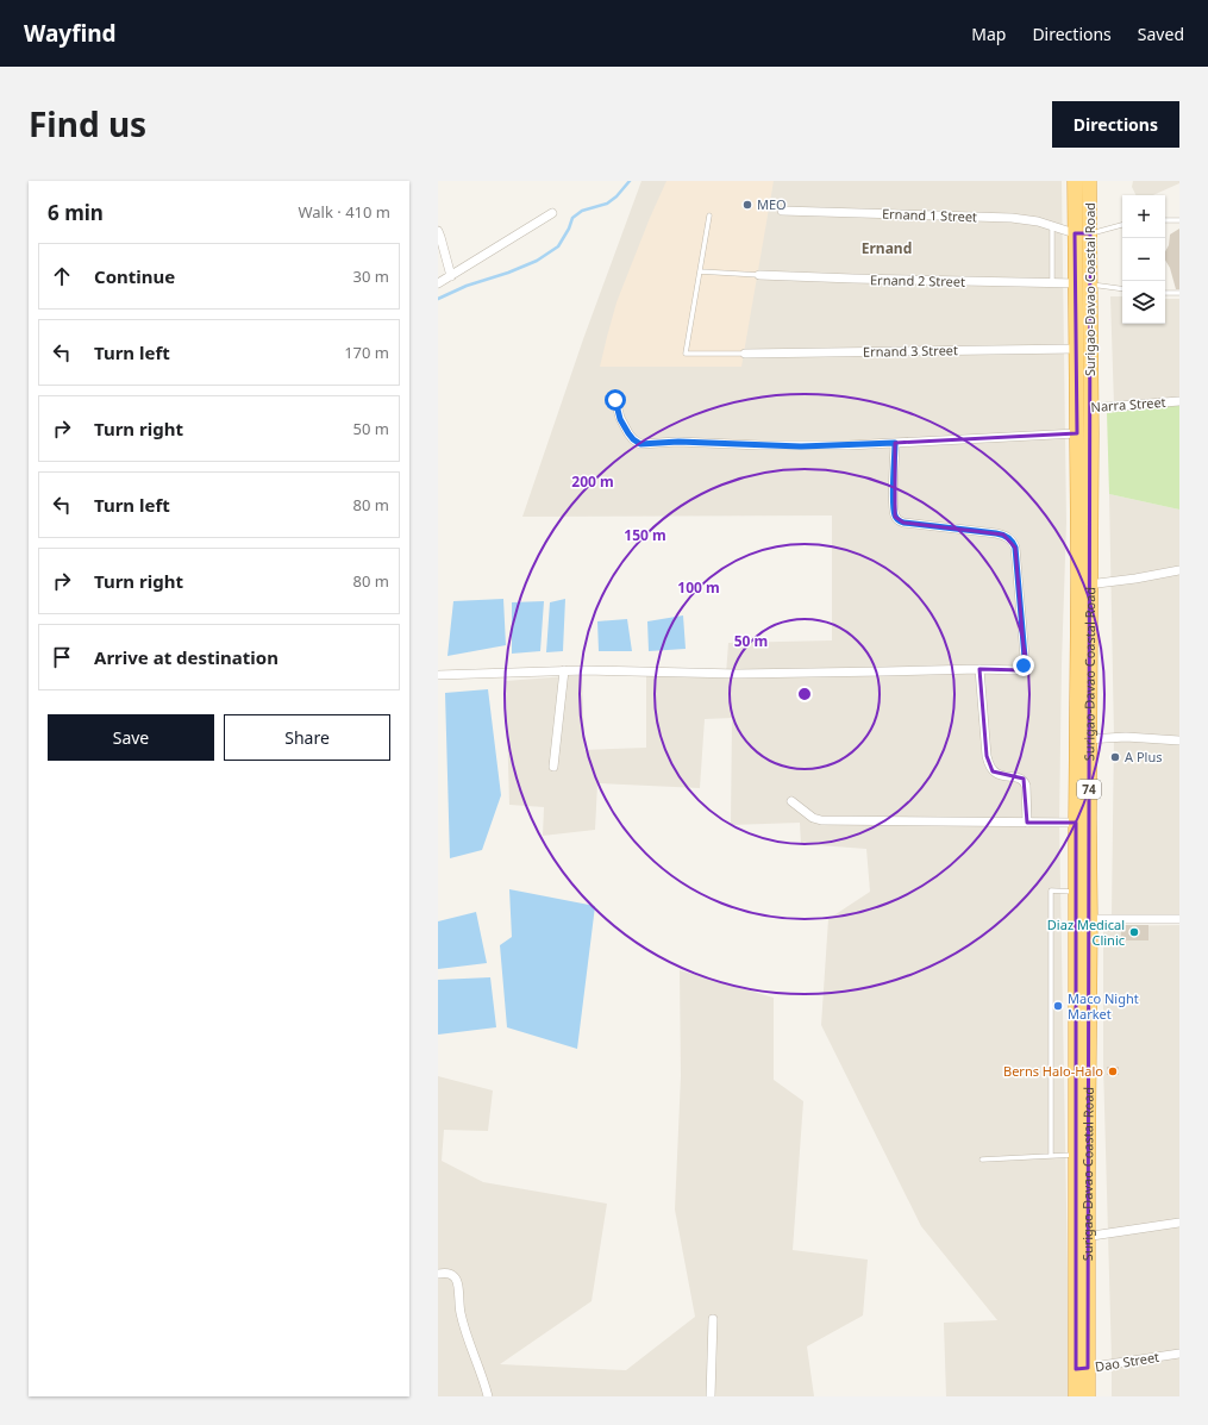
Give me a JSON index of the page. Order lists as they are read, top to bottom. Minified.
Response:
{"streets":{"highway":["Surigao-Davao Coastal Road","74"],"street":["Ernand 1 Street","Ernand 2 Street","Ernand 3 Street","Narra Street","Dao Street"]},"crossings":[["Ernand 1 Street","Surigao-Davao Coastal Road"],["Ernand 2 Street","Surigao-Davao Coastal Road"],["Surigao-Davao Coastal Road","Ernand 3 Street"],["Surigao-Davao Coastal Road","Narra Street"],["Surigao-Davao Coastal Road","Dao Street"]],"districts":["Ernand"],"places":["MEO","A Plus","Diaz Medical Clinic","Maco Night Market","Berns Halo-Halo"],"page":{"header":"Wayfind","nav":["Map","Directions","Saved"],"title":"Find us","buttons":["Directions",["Save","Share"]],"heading":["6 min","Walk · 410 m"],"map_buttons":["+","−"],"list":[["Continue","30 m"],["Turn left","170 m"],["Turn right","50 m"],["Turn left","80 m"],["Turn right","80 m"],"Arrive at destination"]},"rings":["200 m","150 m","100 m","50 m"]}
